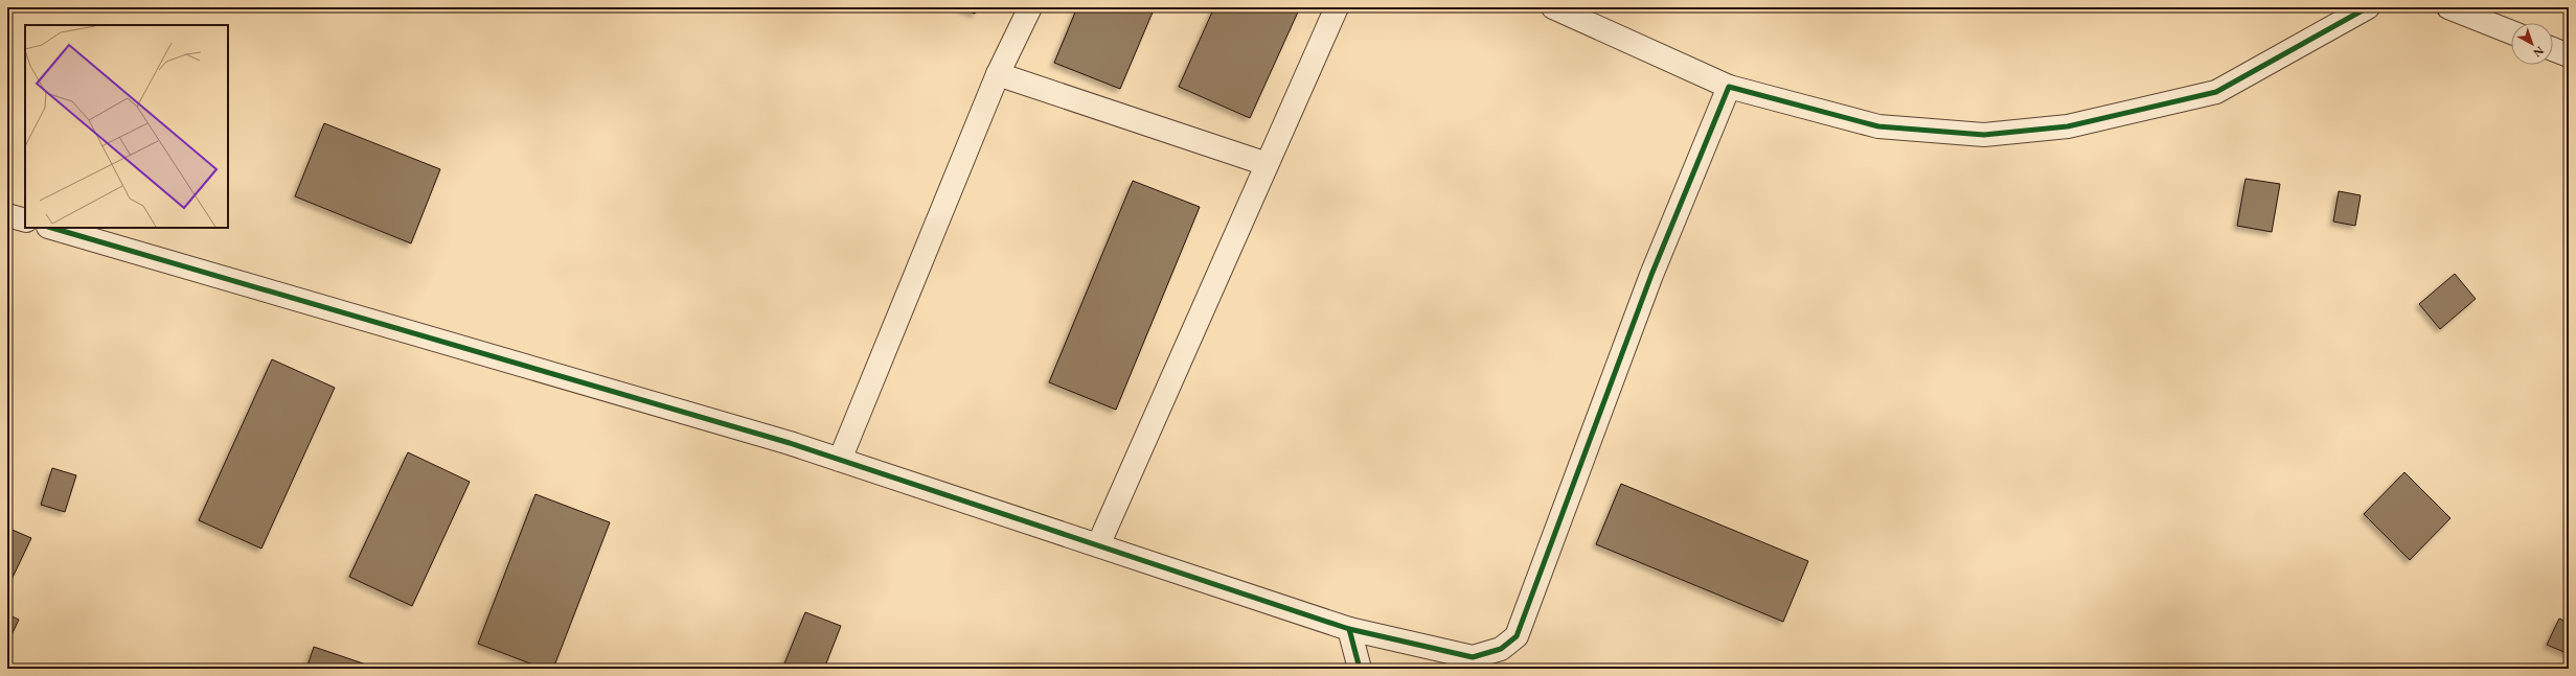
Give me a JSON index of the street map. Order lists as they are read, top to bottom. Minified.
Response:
{"north":"bottom right"}
